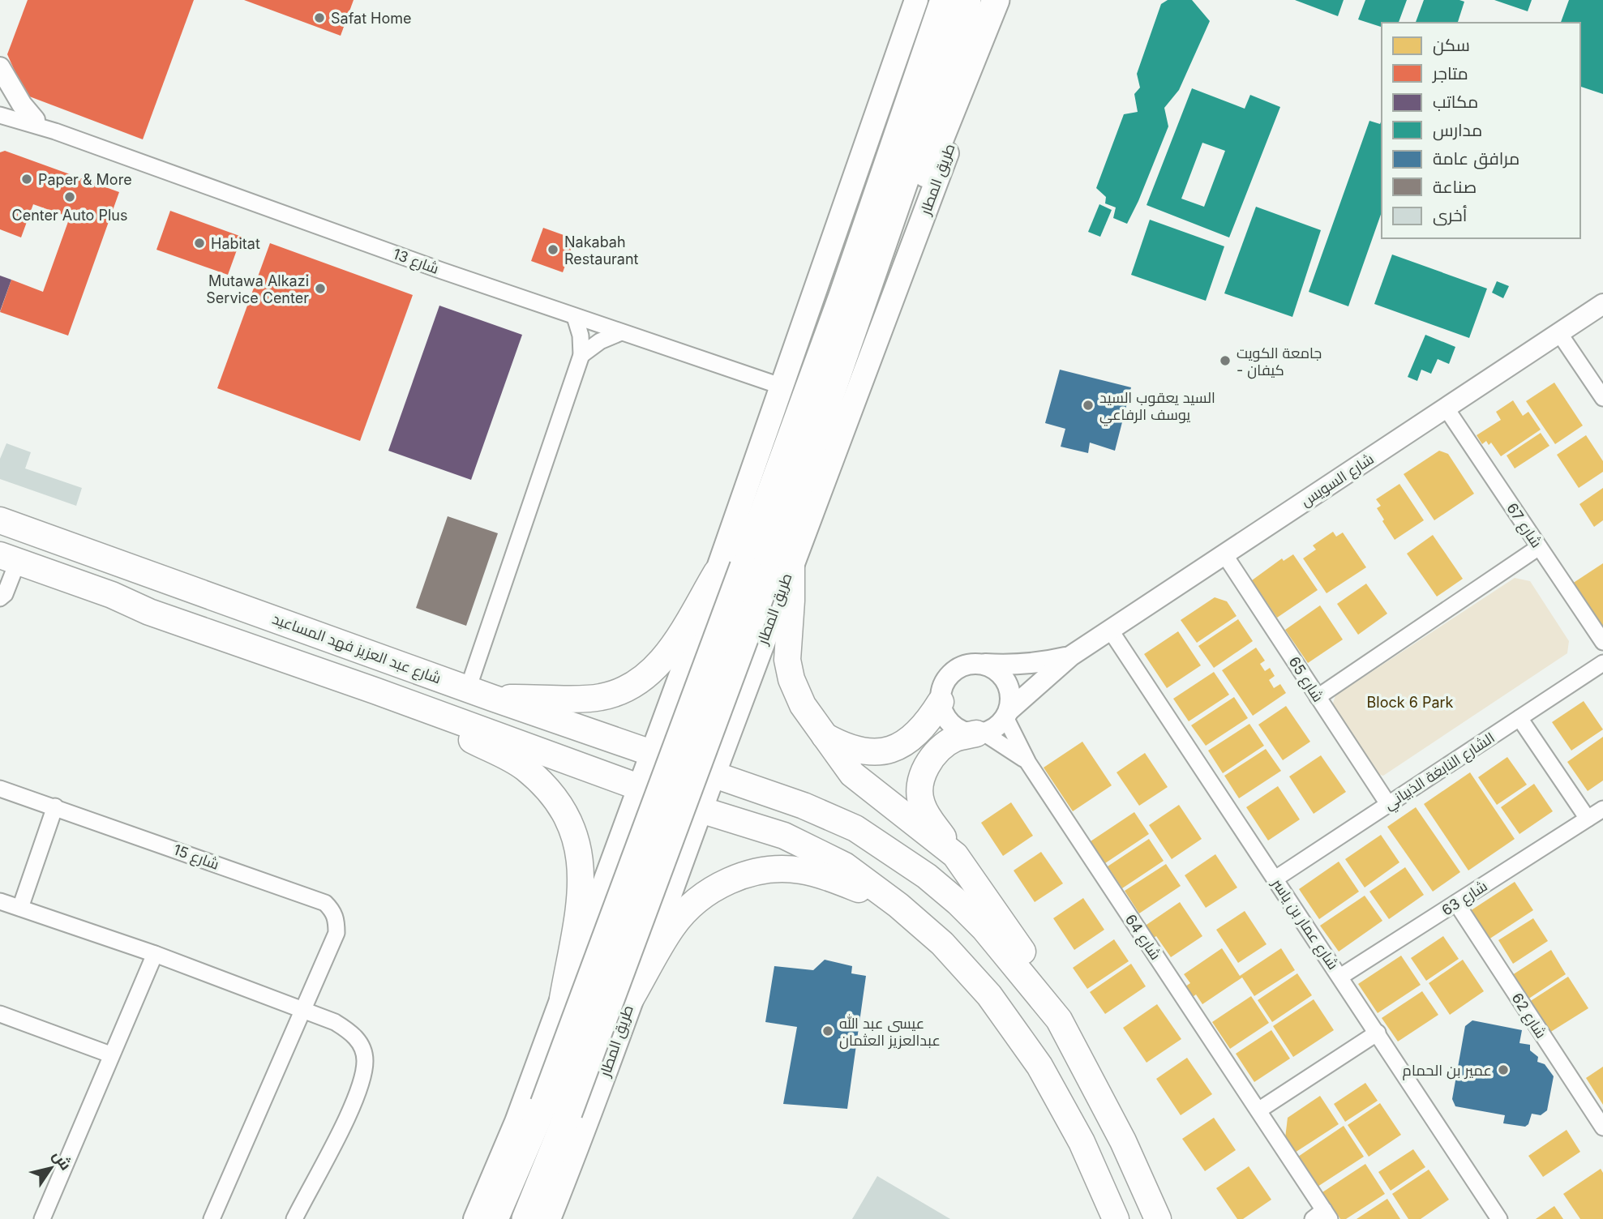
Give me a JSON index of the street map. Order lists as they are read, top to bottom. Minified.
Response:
{"streets":{"highway":["طريق المطار"],"main road":["شارع عبد العزيز فهد المساعيد"],"street":["شارع 13","شارع السويس","شارع 67","شارع 65","الشارع النابغة الذبياني","شارع 15","شارع 63","شارع عمار بن ياسر","شارع 64","شارع 62"]},"crossings":[["طريق المطار","شارع عبد العزيز فهد المساعيد"],["شارع السويس","شارع 67"],["شارع السويس","شارع 65"],["شارع السويس","شارع عمار بن ياسر"],["شارع السويس","شارع 64"],["شارع 65","الشارع النابغة الذبياني"],["الشارع النابغة الذبياني","شارع عمار بن ياسر"],["شارع 63","شارع عمار بن ياسر"],["شارع 63","شارع 62"]],"parks":["Block 6 Park"],"places":["Safat Home","Paper & More","Center Auto Plus","Habitat","Nakabah Restaurant","Mutawa Alkazi Service Center","جامعة الكويت - كيفان","السيد يعقوب السيد يوسف الرفاعي","عيسى عبد الله عبدالعزيز العثمان","عمير بن الحمام"],"legend":["سكن","متاجر","مكاتب","مدارس","مرافق عامة","صناعة","أخرى"],"north":"top right"}
